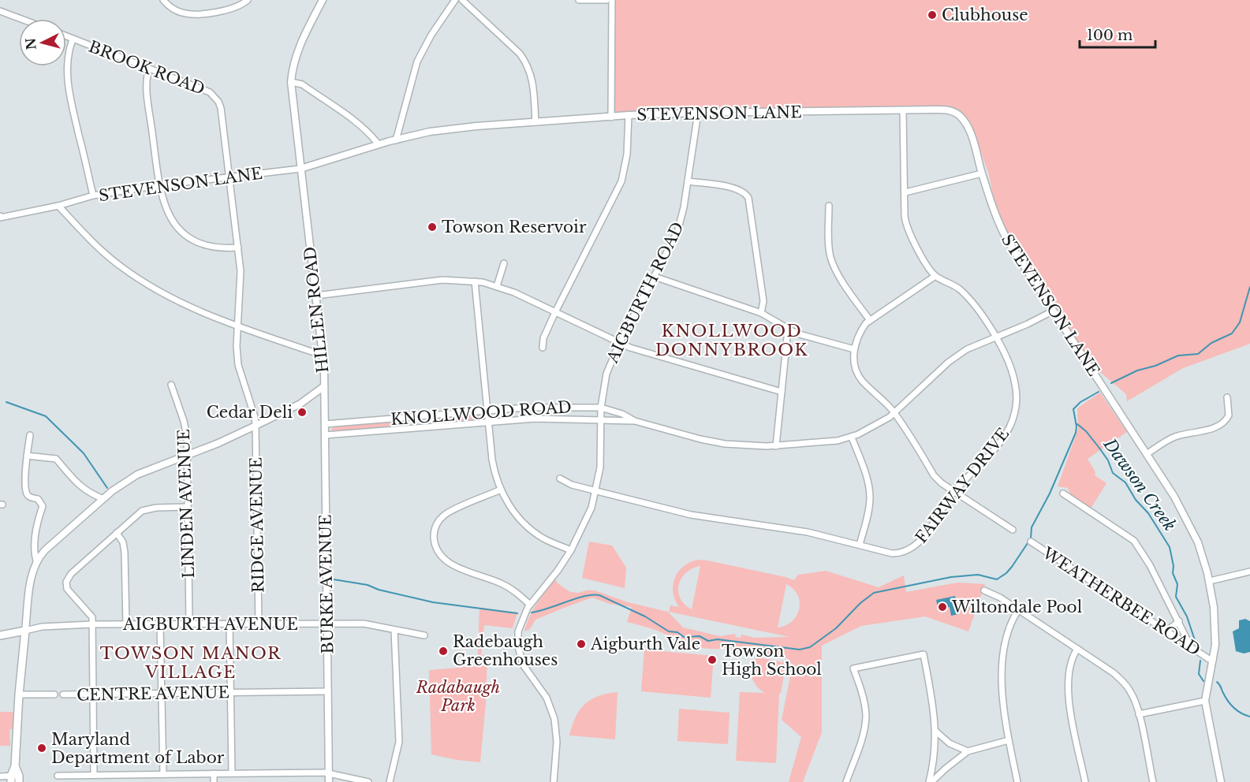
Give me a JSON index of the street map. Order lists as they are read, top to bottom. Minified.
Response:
{"streets":{"street":["BROOK ROAD","STEVENSON LANE","AIGBURTH ROAD","HILLEN ROAD","KNOLLWOOD ROAD","FAIRWAY DRIVE","LINDEN AVENUE","RIDGE AVENUE","BURKE AVENUE","WEATHERBEE ROAD","AIGBURTH AVENUE","CENTRE AVENUE"]},"crossings":[["BROOK ROAD","STEVENSON LANE"],["BROOK ROAD","HILLEN ROAD"],["BROOK ROAD","RIDGE AVENUE"],["STEVENSON LANE","AIGBURTH ROAD"],["STEVENSON LANE","HILLEN ROAD"],["STEVENSON LANE","KNOLLWOOD ROAD"],["STEVENSON LANE","FAIRWAY DRIVE"],["STEVENSON LANE","WEATHERBEE ROAD"],["AIGBURTH ROAD","KNOLLWOOD ROAD"],["AIGBURTH ROAD","FAIRWAY DRIVE"],["HILLEN ROAD","LINDEN AVENUE"],["HILLEN ROAD","RIDGE AVENUE"],["HILLEN ROAD","BURKE AVENUE"],["HILLEN ROAD","AIGBURTH AVENUE"],["KNOLLWOOD ROAD","FAIRWAY DRIVE"],["KNOLLWOOD ROAD","BURKE AVENUE"],["LINDEN AVENUE","AIGBURTH AVENUE"],["RIDGE AVENUE","AIGBURTH AVENUE"],["BURKE AVENUE","AIGBURTH AVENUE"],["BURKE AVENUE","CENTRE AVENUE"]],"districts":["KNOLLWOOD DONNYBROOK","TOWSON MANOR VILLAGE"],"water":["Dawson Creek"],"parks":["Radabaugh Park"],"places":["Clubhouse","Towson Reservoir","Cedar Deli","Wiltondale Pool","Aigburth Vale","Radebaugh Greenhouses","Towson High School","Maryland Department of Labor"],"scale_bar":"100 m","north":"left"}
